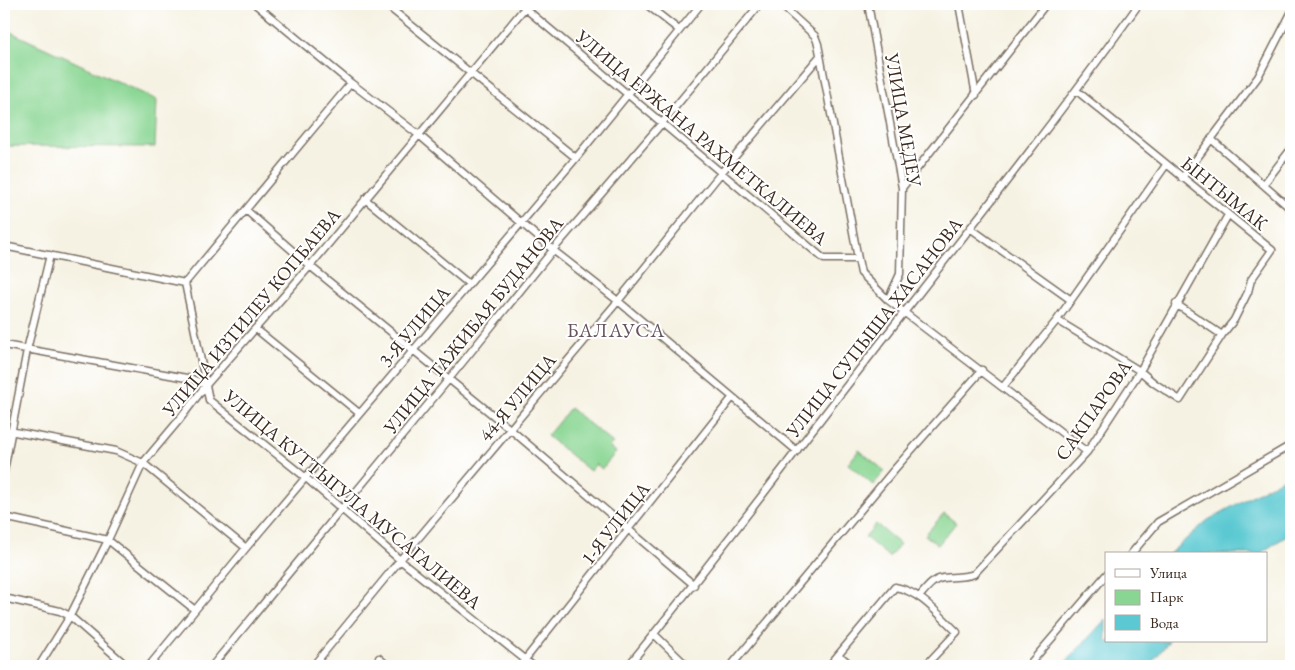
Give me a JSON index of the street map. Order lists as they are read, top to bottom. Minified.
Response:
{"streets":{"street":["УЛИЦА МЕДЕУ","УЛИЦА ЕРЖАНА РАХМЕТКАЛИЕВА","ЫНТЫМАК","УЛИЦА ИЗТИЛЕУ КОПБАЕВА","УЛИЦА ТАЖИБАЯ БУДАНОВА","3-Я УЛИЦА","УЛИЦА СУПЫША ХАСАНОВА","44-Я УЛИЦА","САКПАРОВА","УЛИЦА КУТТЫГУЛА МУСАГАЛИЕВА","1-Я УЛИЦА"]},"crossings":[["УЛИЦА ЕРЖАНА РАХМЕТКАЛИЕВА","УЛИЦА ИЗТИЛЕУ КОПБАЕВА"],["УЛИЦА ЕРЖАНА РАХМЕТКАЛИЕВА","УЛИЦА ТАЖИБАЯ БУДАНОВА"],["УЛИЦА ЕРЖАНА РАХМЕТКАЛИЕВА","3-Я УЛИЦА"],["УЛИЦА ЕРЖАНА РАХМЕТКАЛИЕВА","44-Я УЛИЦА"],["ЫНТЫМАК","УЛИЦА СУПЫША ХАСАНОВА"],["ЫНТЫМАК","САКПАРОВА"],["УЛИЦА ИЗТИЛЕУ КОПБАЕВА","УЛИЦА КУТТЫГУЛА МУСАГАЛИЕВА"],["УЛИЦА ТАЖИБАЯ БУДАНОВА","УЛИЦА КУТТЫГУЛА МУСАГАЛИЕВА"],["3-Я УЛИЦА","УЛИЦА КУТТЫГУЛА МУСАГАЛИЕВА"],["44-Я УЛИЦА","УЛИЦА КУТТЫГУЛА МУСАГАЛИЕВА"],["УЛИЦА КУТТЫГУЛА МУСАГАЛИЕВА","1-Я УЛИЦА"]],"districts":["БАЛАУСА"],"legend":["Улица","Парк","Вода"]}
